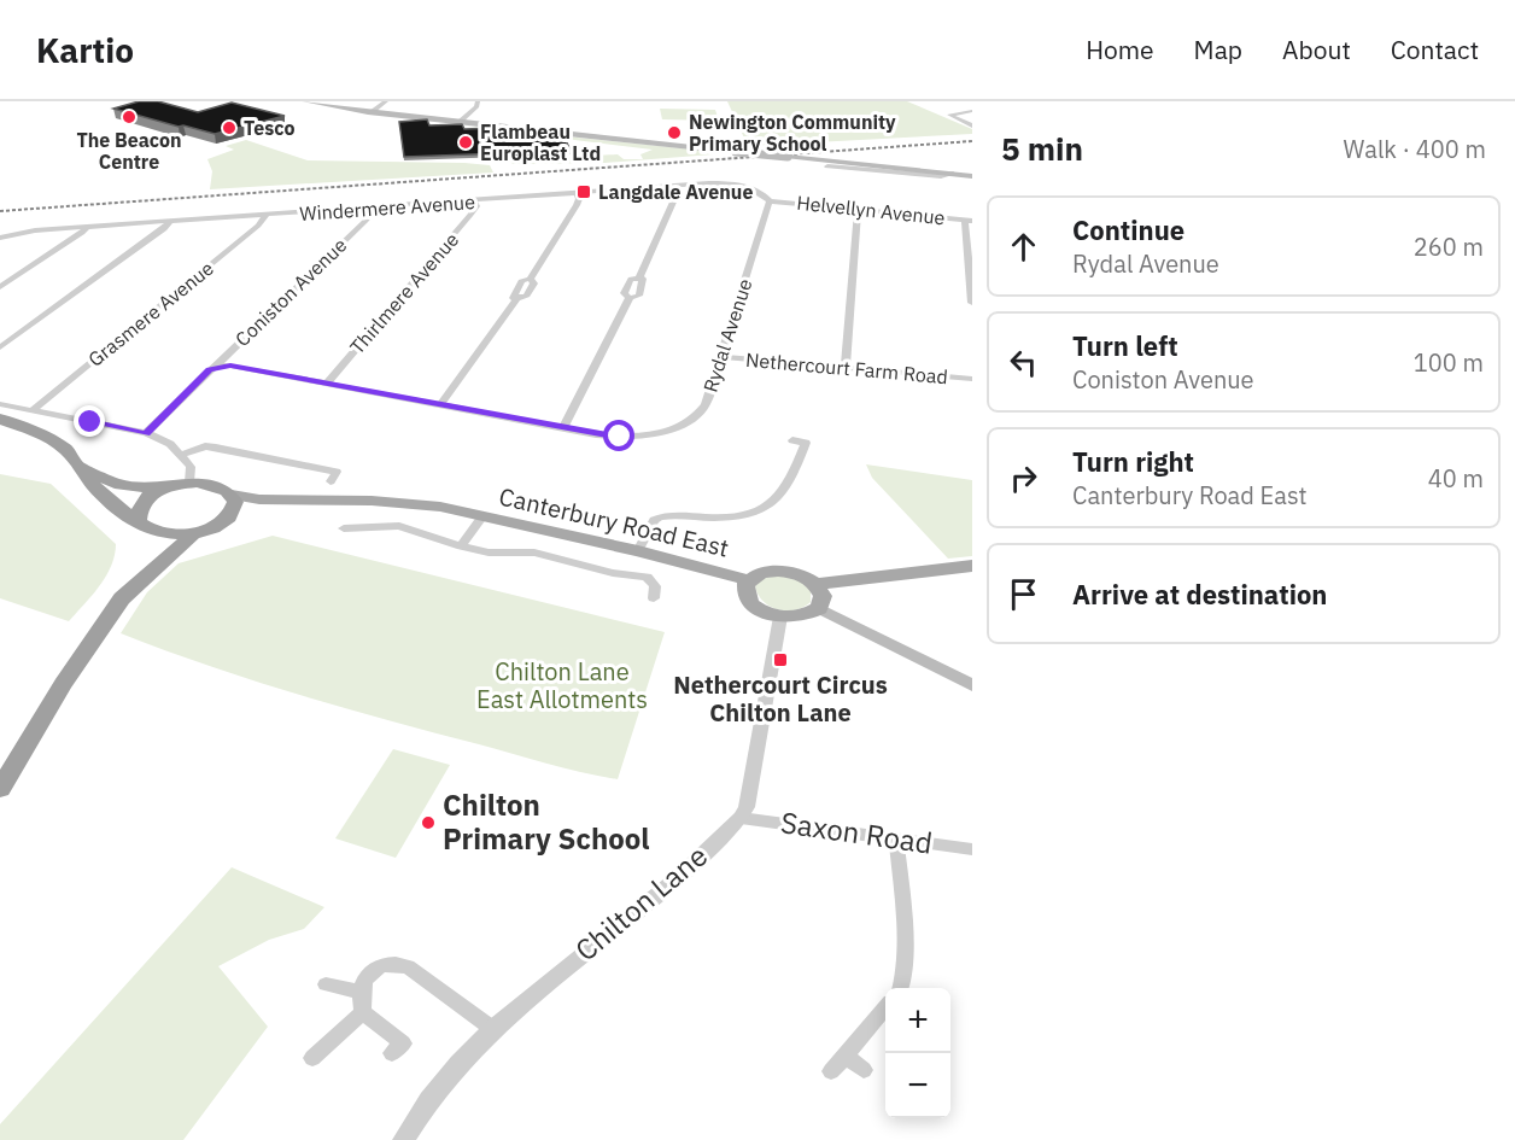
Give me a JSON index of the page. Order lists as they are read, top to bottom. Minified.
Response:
{"streets":{"main road":["Canterbury Road East"],"street":["Windermere Avenue","Helvellyn Avenue","Coniston Avenue","Thirlmere Avenue","Grasmere Avenue","Rydal Avenue","Nethercourt Farm Road","Saxon Road","Chilton Lane"]},"crossings":[["Windermere Avenue","Helvellyn Avenue"],["Windermere Avenue","Coniston Avenue"],["Windermere Avenue","Thirlmere Avenue"],["Windermere Avenue","Grasmere Avenue"],["Windermere Avenue","Rydal Avenue"],["Helvellyn Avenue","Rydal Avenue"],["Coniston Avenue","Rydal Avenue"],["Thirlmere Avenue","Rydal Avenue"],["Rydal Avenue","Nethercourt Farm Road"],["Saxon Road","Chilton Lane"]],"parks":["Chilton Lane East Allotments"],"places":{"other":["The Beacon Centre","Tesco","Newington Community Primary School","Flambeau Europlast Ltd","Chilton Primary School"],"transit":["Langdale Avenue","Nethercourt Circus Chilton Lane"]},"page":{"header":"Kartio","nav":["Home","Map","About","Contact"],"heading":["5 min","Walk · 400 m"],"list":[["Continue","Rydal Avenue","260 m"],["Turn left","Coniston Avenue","100 m"],["Turn right","Canterbury Road East","40 m"],"Arrive at destination"],"map_buttons":["+","−"]}}
